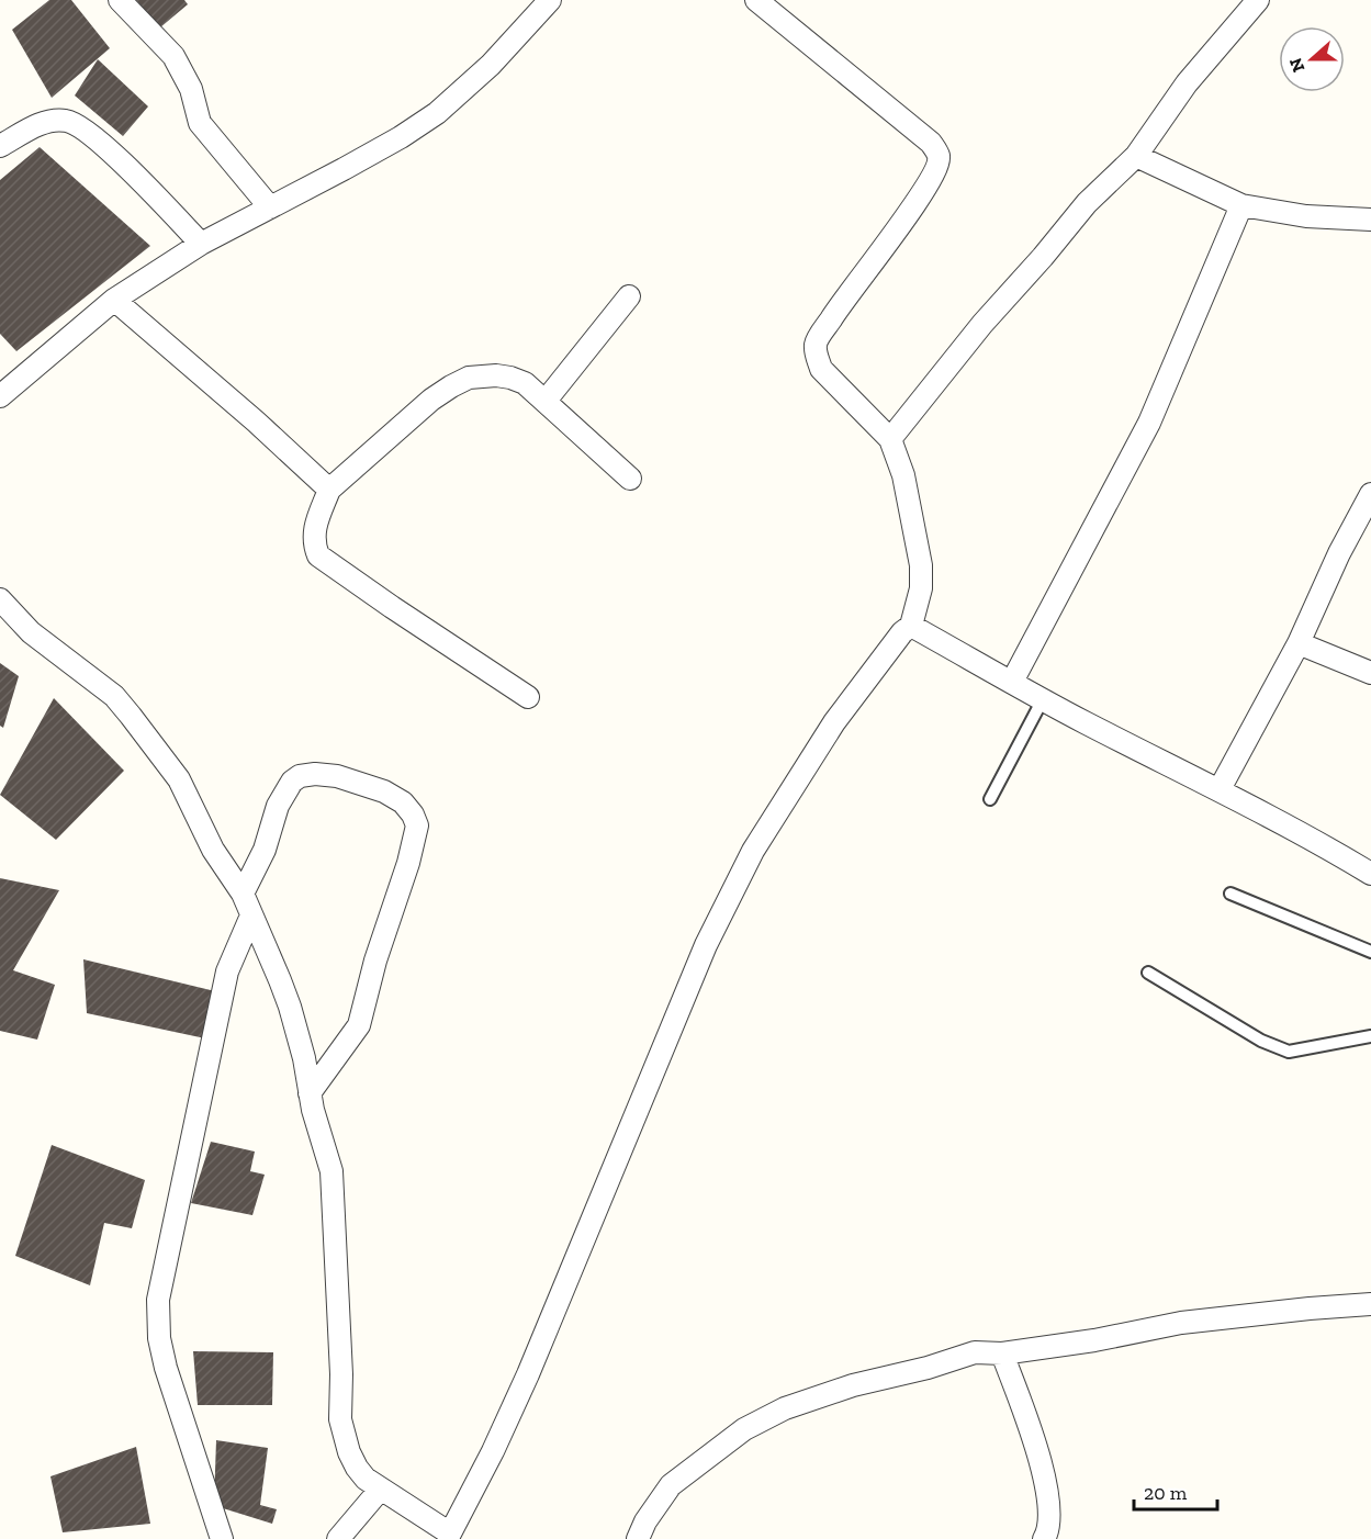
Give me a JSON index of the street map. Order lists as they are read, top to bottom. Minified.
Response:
{"scale_bar":"20 m","north":"left"}
